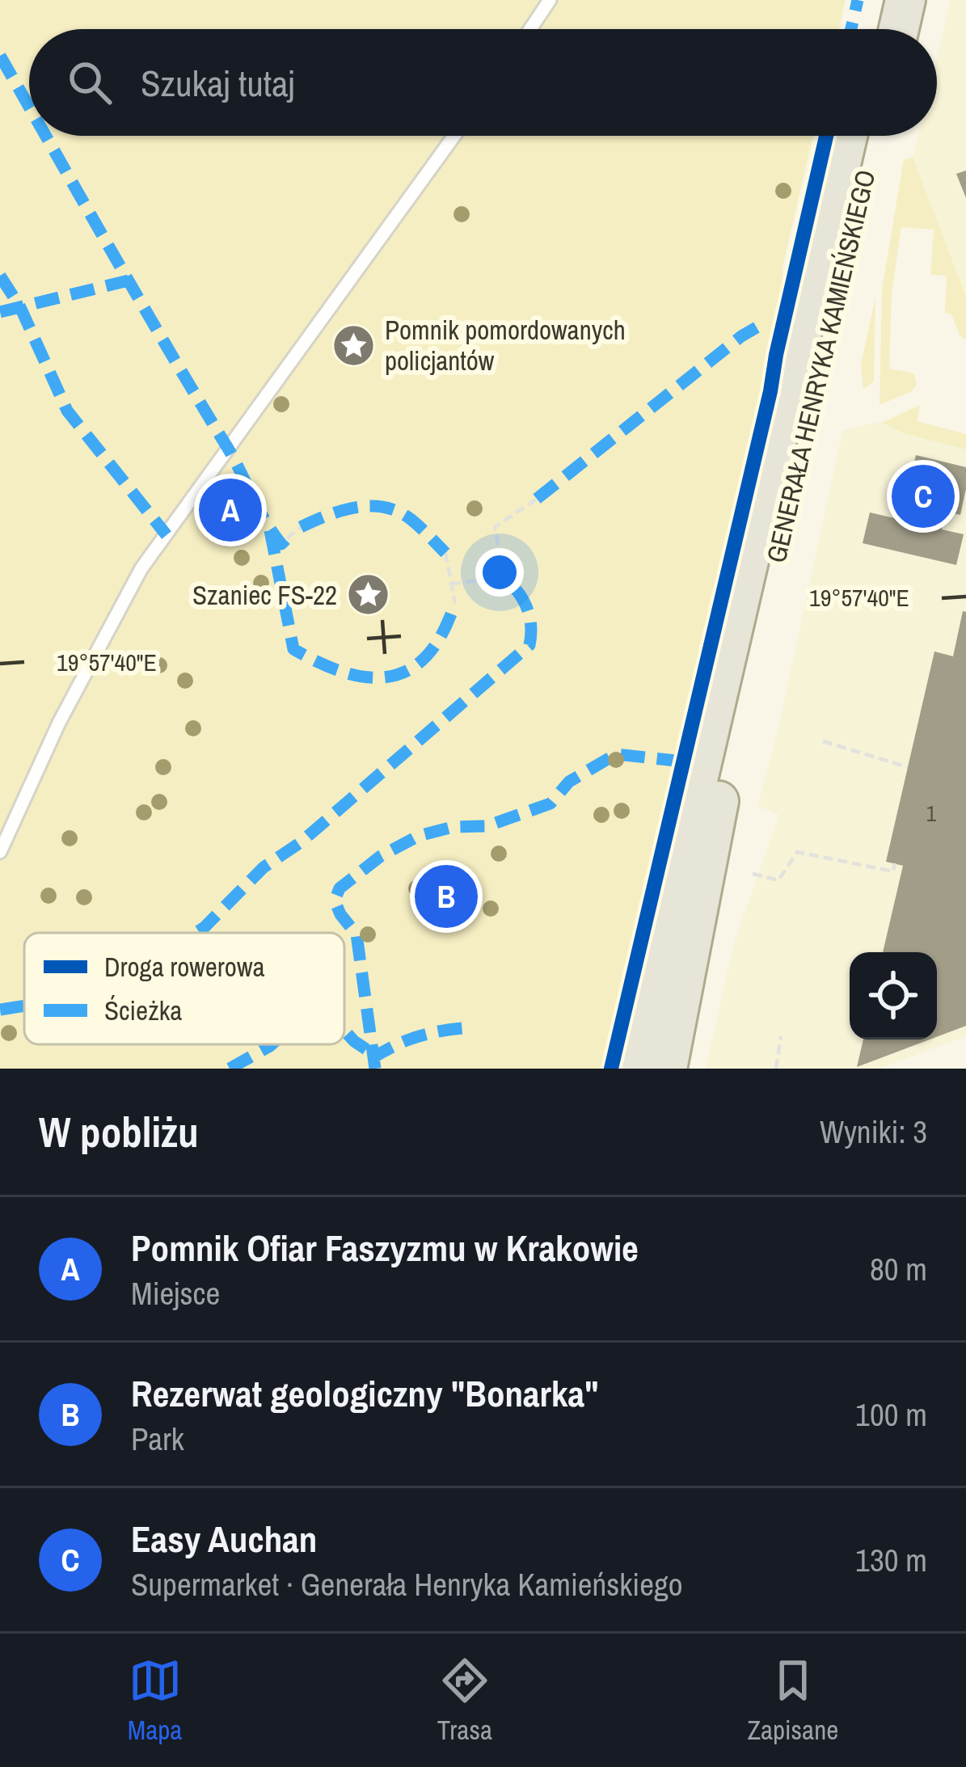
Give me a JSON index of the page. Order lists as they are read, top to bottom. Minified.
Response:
{"streets":{"main road":["GENERAŁA HENRYKA KAMIEŃSKIEGO"]},"places":{"place":["Pomnik pomordowanych policjantów","Szaniec FS-22"]},"house_numbers":["1"],"legend":["Droga rowerowa","Ścieżka"],"page":{"search":"Szukaj tutaj","pins":["C","A","B"],"heading":["W pobliżu","Wyniki: 3"],"list":[{"mark":"A","name":"Pomnik Ofiar Faszyzmu w Krakowie","note":"Miejsce","value":"80 m"},{"mark":"B","name":"Rezerwat geologiczny \"Bonarka\"","note":"Park","value":"100 m"},{"mark":"C","name":"Easy Auchan","note":"Supermarket · Generała Henryka Kamieńskiego","value":"130 m"}],"nav":["Mapa","Trasa","Zapisane"]},"coordinates":["19°57'40\"E"]}
